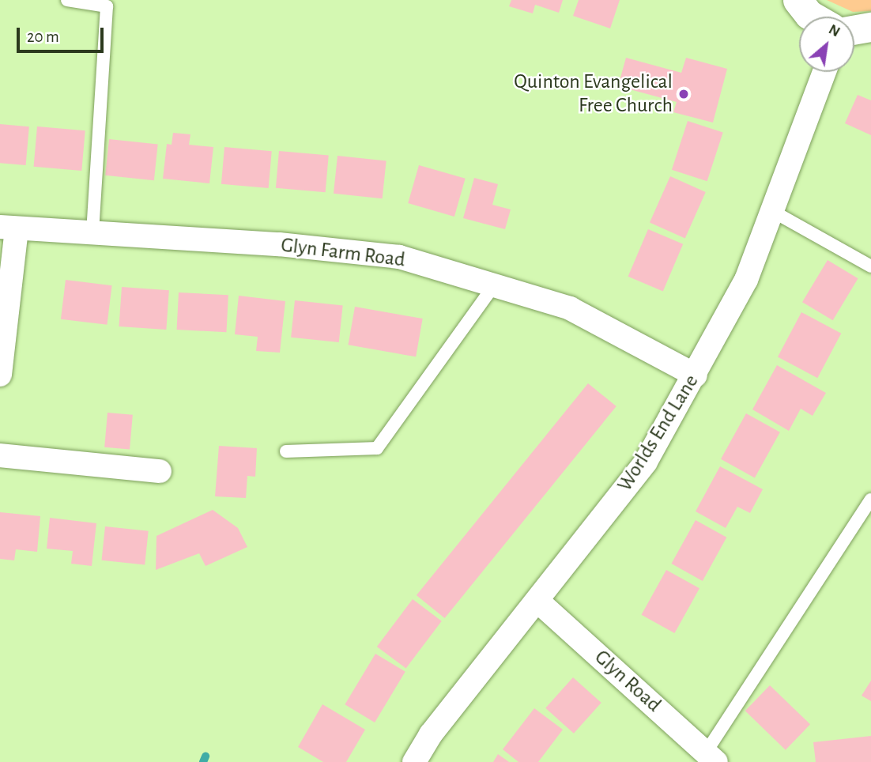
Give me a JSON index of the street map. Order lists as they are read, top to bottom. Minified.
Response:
{"streets":{"street":["Glyn Farm Road","Worlds End Lane","Glyn Road"]},"crossings":[["Glyn Farm Road","Worlds End Lane"],["Worlds End Lane","Glyn Road"]],"places":["Quinton Evangelical Free Church"],"scale_bar":"20 m","north":"top right"}
